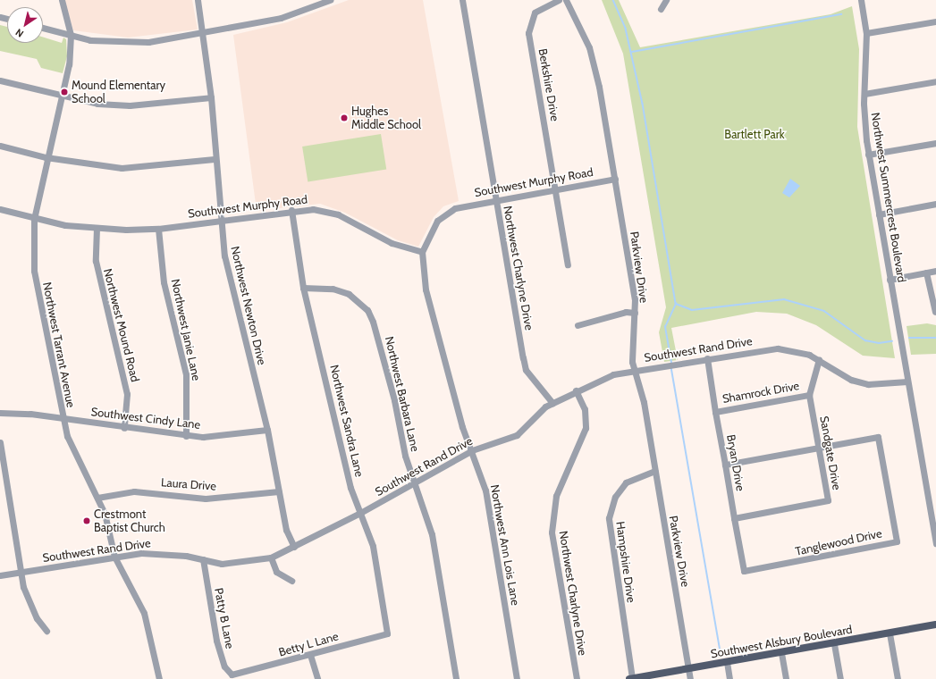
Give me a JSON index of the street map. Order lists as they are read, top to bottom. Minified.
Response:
{"streets":{"main road":["Southwest Alsbury Boulevard"],"street":["Berkshire Drive","Southwest Murphy Road","Northwest Summercrest Boulevard","Parkview Drive","Northwest Charlyne Drive","Northwest Newton Drive","Northwest Mound Road","Northwest Janie Lane","Northwest Tarrant Avenue","Southwest Rand Drive","Shamrock Drive","Northwest Barbara Lane","Southwest Cindy Lane","Northwest Sandra Lane","Sandgate Drive","Bryan Drive","Laura Drive","Tanglewood Drive","Northwest Ann Lois Lane","Hampshire Drive","Patty B Lane","Betty L Lane"]},"crossings":[["Berkshire Drive","Southwest Murphy Road"],["Southwest Murphy Road","Parkview Drive"],["Southwest Murphy Road","Northwest Charlyne Drive"],["Southwest Murphy Road","Northwest Newton Drive"],["Southwest Murphy Road","Northwest Mound Road"],["Southwest Murphy Road","Northwest Janie Lane"],["Southwest Murphy Road","Northwest Tarrant Avenue"],["Southwest Murphy Road","Northwest Sandra Lane"],["Southwest Murphy Road","Northwest Ann Lois Lane"],["Northwest Summercrest Boulevard","Southwest Rand Drive"],["Parkview Drive","Southwest Rand Drive"],["Parkview Drive","Hampshire Drive"],["Parkview Drive","Southwest Alsbury Boulevard"],["Northwest Charlyne Drive","Southwest Rand Drive"],["Northwest Newton Drive","Southwest Rand Drive"],["Northwest Newton Drive","Southwest Cindy Lane"],["Northwest Newton Drive","Laura Drive"],["Northwest Mound Road","Southwest Cindy Lane"],["Northwest Janie Lane","Southwest Cindy Lane"],["Northwest Tarrant Avenue","Southwest Rand Drive"],["Northwest Tarrant Avenue","Southwest Cindy Lane"],["Northwest Tarrant Avenue","Laura Drive"],["Southwest Rand Drive","Northwest Barbara Lane"],["Southwest Rand Drive","Northwest Sandra Lane"],["Southwest Rand Drive","Sandgate Drive"],["Southwest Rand Drive","Bryan Drive"],["Southwest Rand Drive","Northwest Ann Lois Lane"],["Southwest Rand Drive","Patty B Lane"],["Shamrock Drive","Sandgate Drive"],["Shamrock Drive","Bryan Drive"],["Northwest Barbara Lane","Northwest Sandra Lane"],["Northwest Sandra Lane","Betty L Lane"],["Sandgate Drive","Bryan Drive"],["Sandgate Drive","Tanglewood Drive"],["Bryan Drive","Tanglewood Drive"],["Hampshire Drive","Southwest Alsbury Boulevard"],["Patty B Lane","Betty L Lane"]],"parks":["Bartlett Park"],"places":["Mound Elementary School","Hughes Middle School","Crestmont Baptist Church"],"north":"bottom left"}
